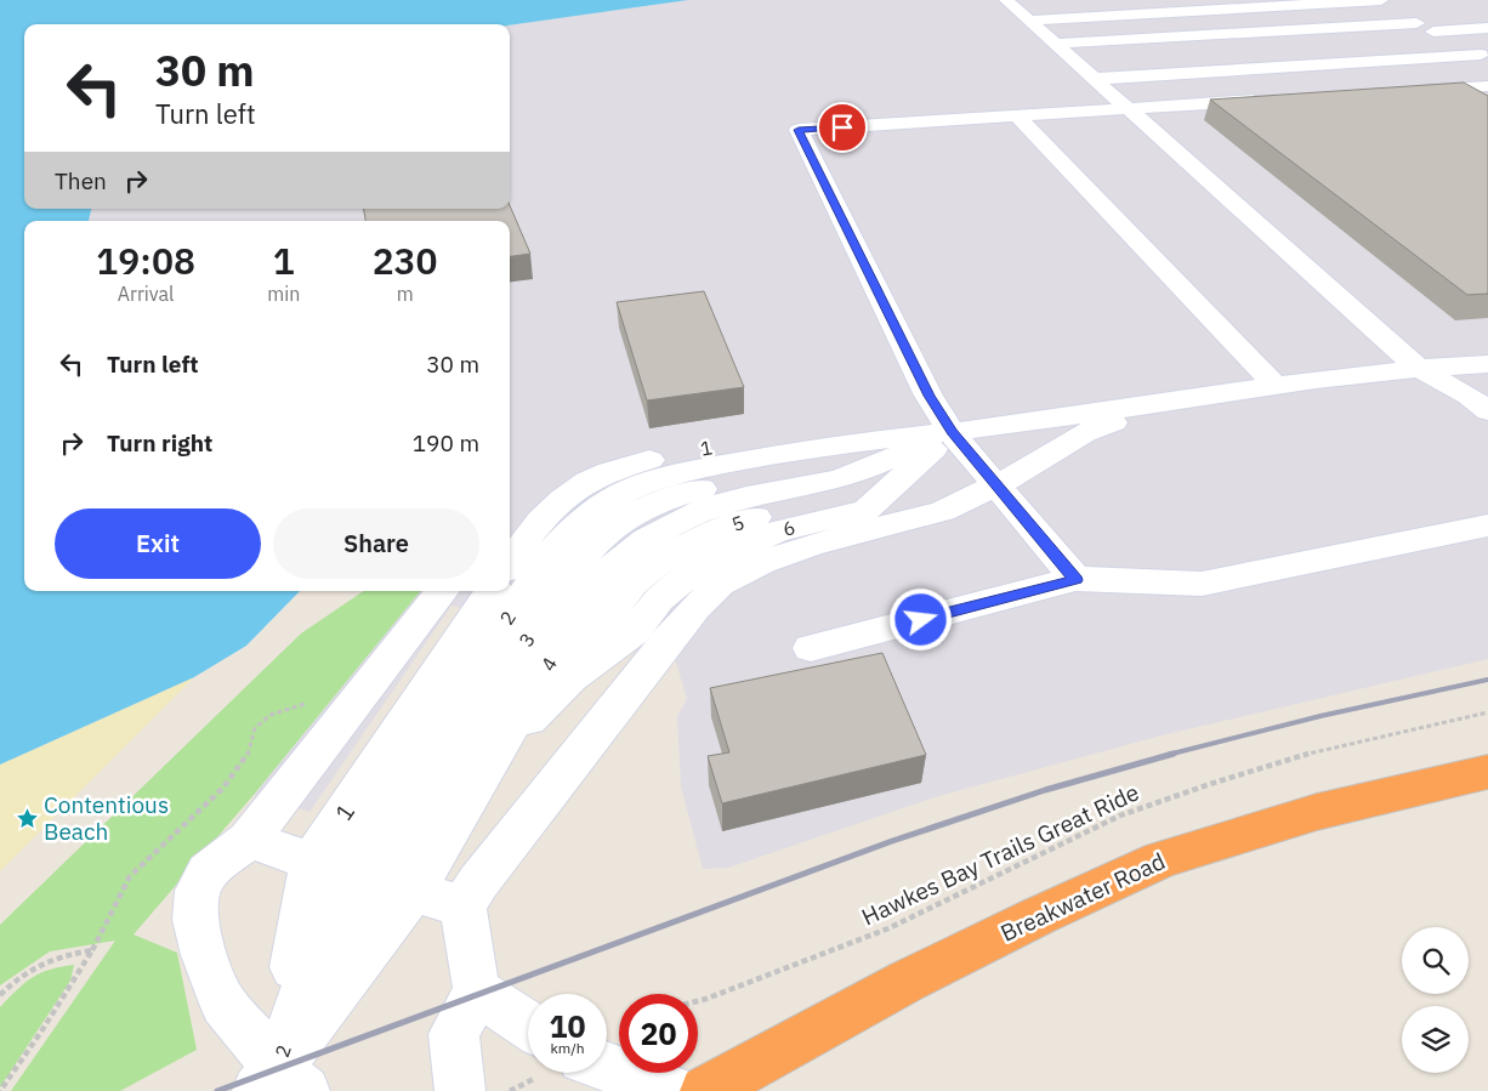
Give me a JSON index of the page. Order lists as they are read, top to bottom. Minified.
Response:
{"streets":{"highway":["Breakwater Road"],"lane":["1","6","3","4"],"path":["Hawkes Bay Trails Great Ride"]},"crossings":[["1","6"],["1","3"],["1","4"],["6","3"],["6","4"],["3","4"]],"places":{"place":["Contentious Beach"]},"page":{"turn":["30 m","Turn left"],"then":"Then","eta":["19:08","Arrival","1","min","230","m"],"list":[{"name":"Turn left","value":"30 m"},{"name":"Turn right","value":"190 m"}],"buttons":["Exit","Share"],"speed":"10 km/h","limit":"20"}}
